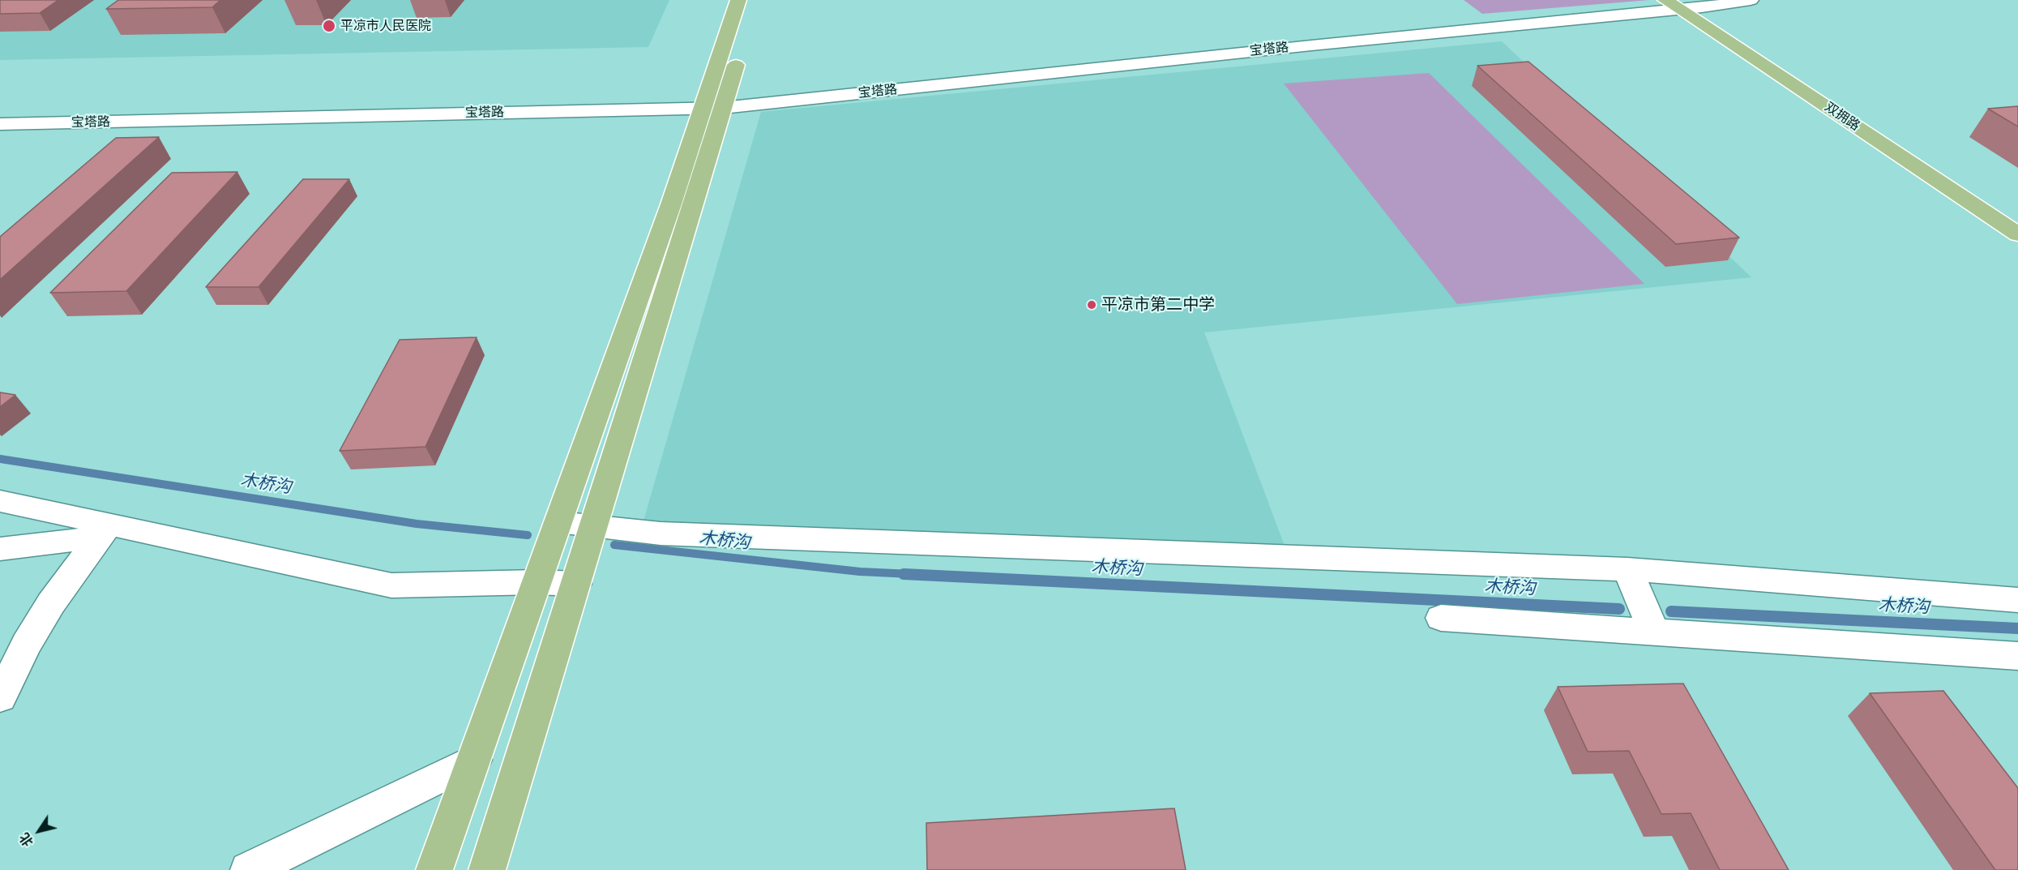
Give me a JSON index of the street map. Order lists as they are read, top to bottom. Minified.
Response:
{"streets":{"main road":["双拥路"],"street":["宝塔路"]},"crossings":[["宝塔路","双拥路"]],"water":["木桥沟"],"places":["平凉市人民医院","平凉市第二中学"],"north":"bottom left"}
